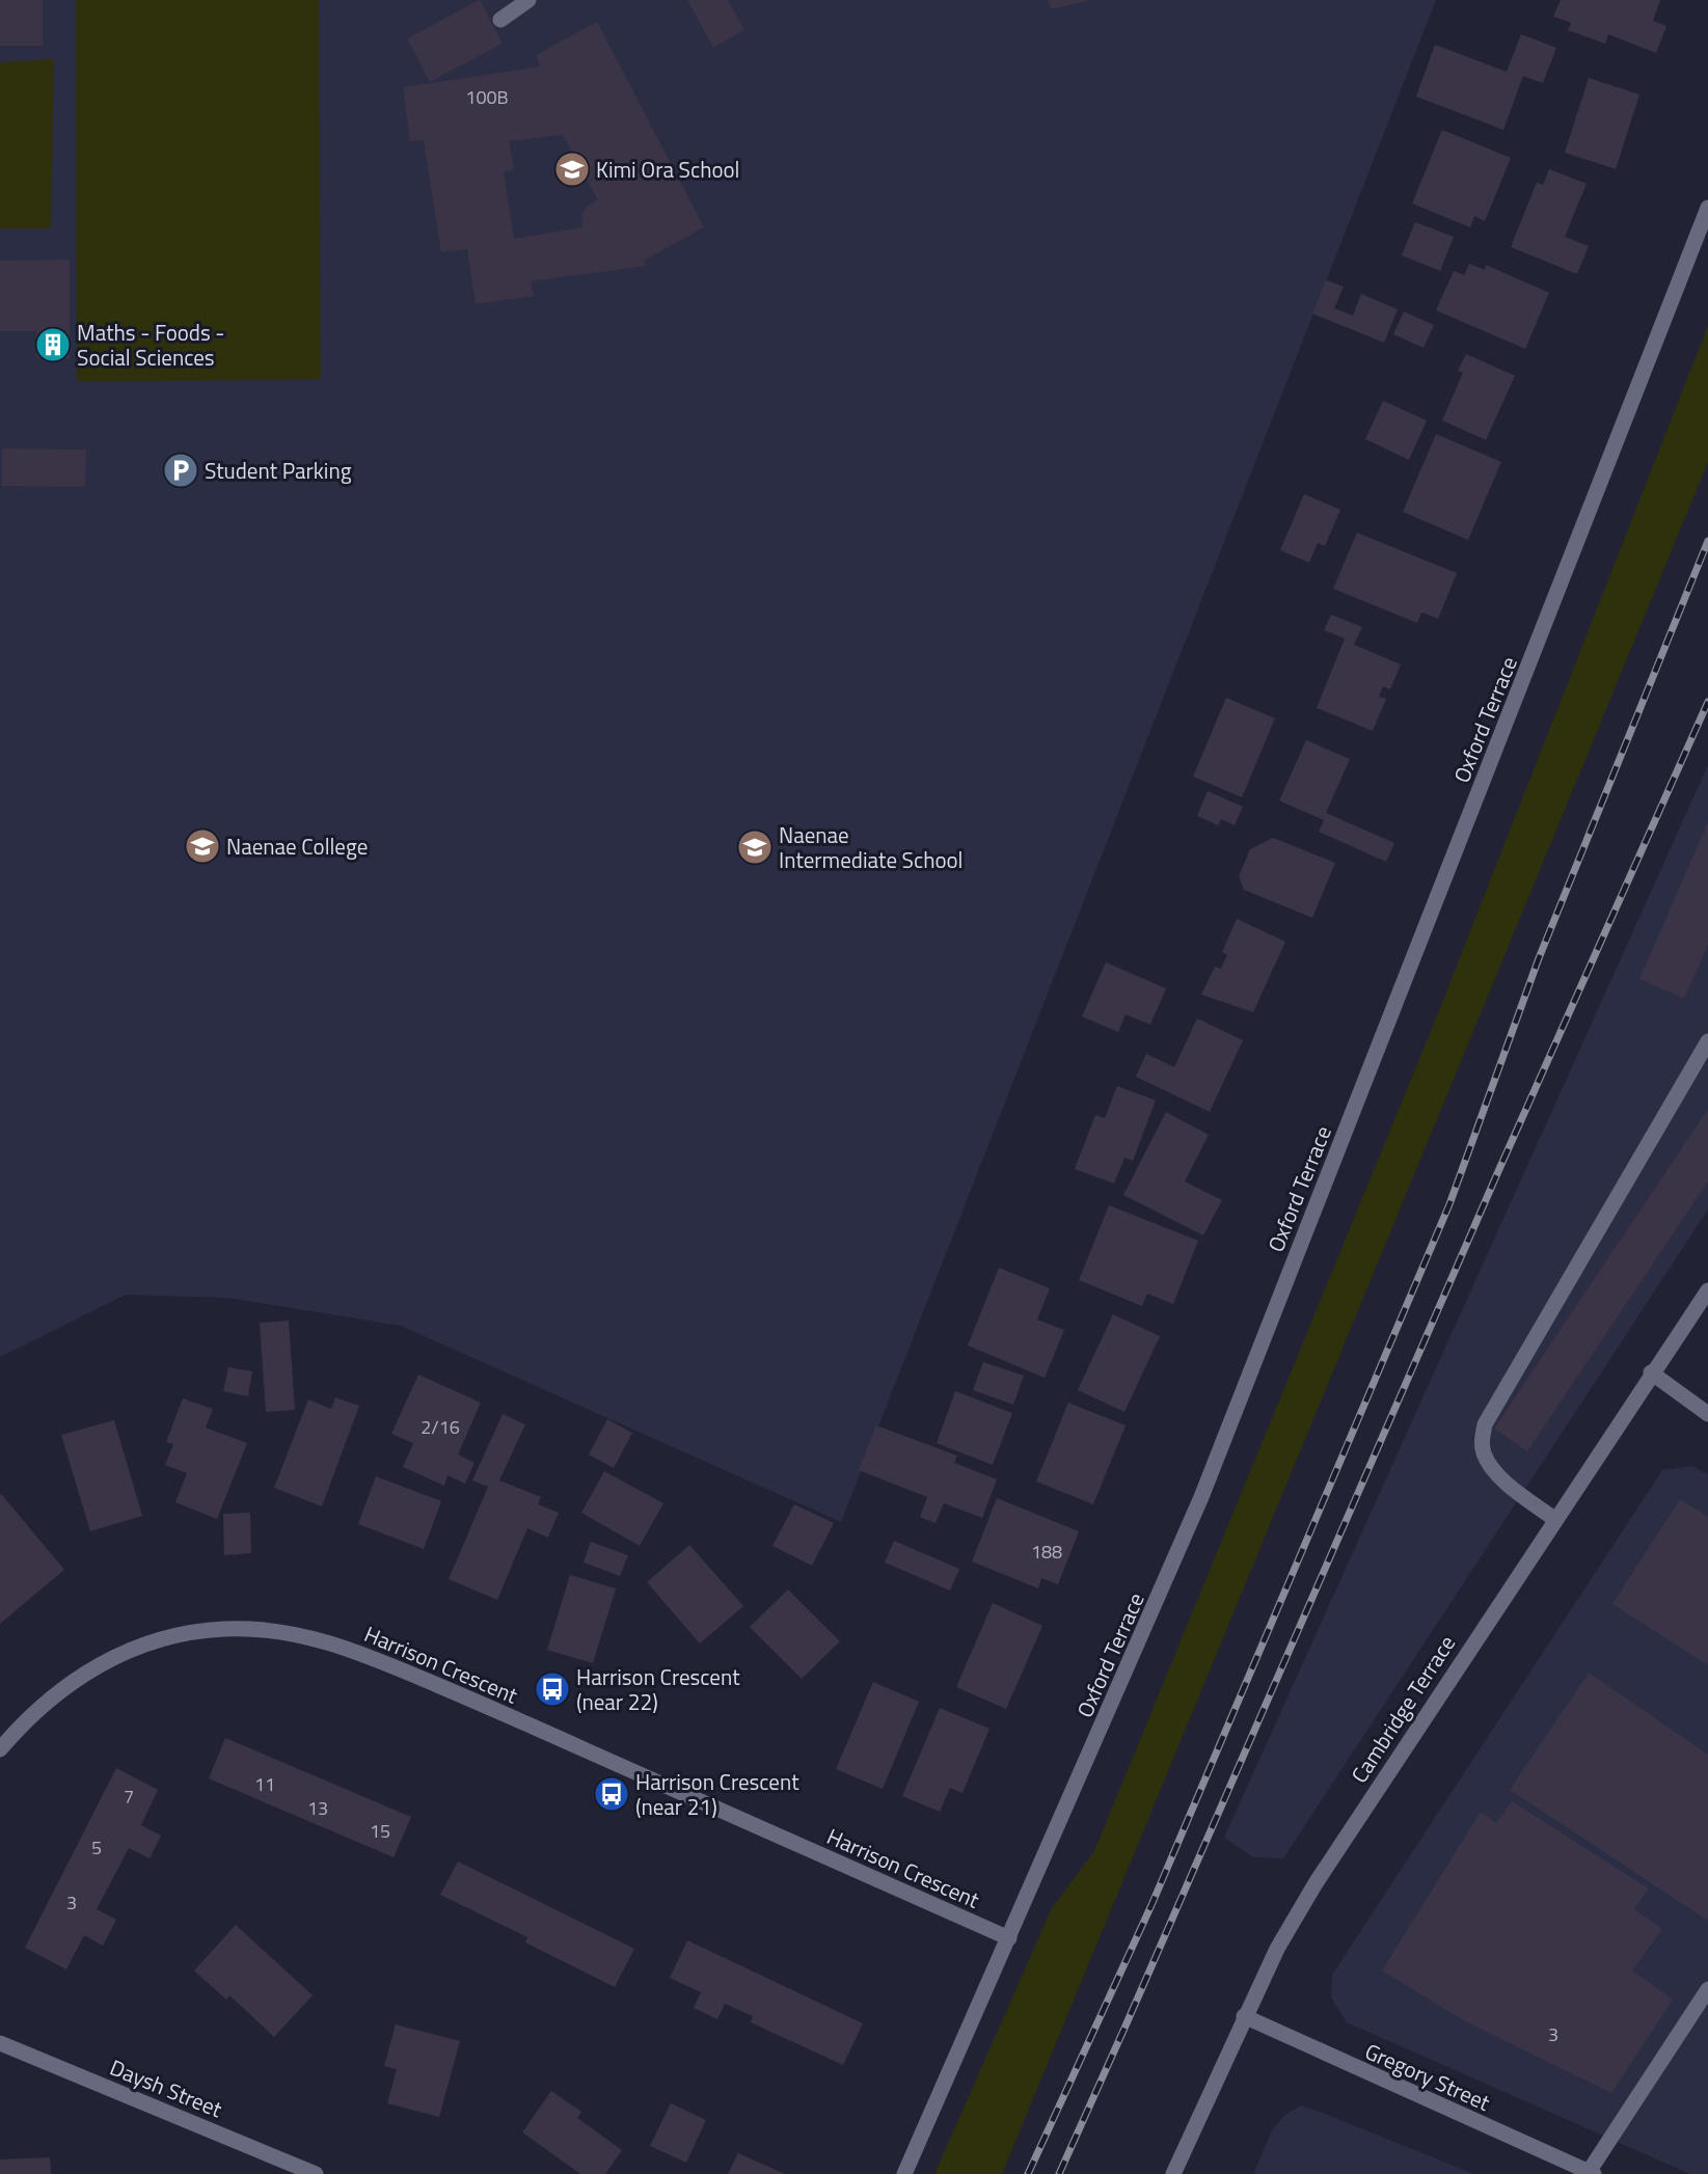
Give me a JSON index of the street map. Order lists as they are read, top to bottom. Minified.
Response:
{"streets":{"street":["Oxford Terrace","Harrison Crescent","Cambridge Terrace","Gregory Street","Daysh Street"]},"crossings":[["Oxford Terrace","Harrison Crescent"],["Cambridge Terrace","Gregory Street"]],"places":{"school or university":["Kimi Ora School","Naenae College","Naenae Intermediate School"],"building":["Maths - Foods - Social Sciences"],"parking":["Student Parking"],"bus stop":["Harrison Crescent (near 22)","Harrison Crescent (near 21)"]},"house_numbers":["100B","2/16","188","11","7","13","15","5","3","3"]}
